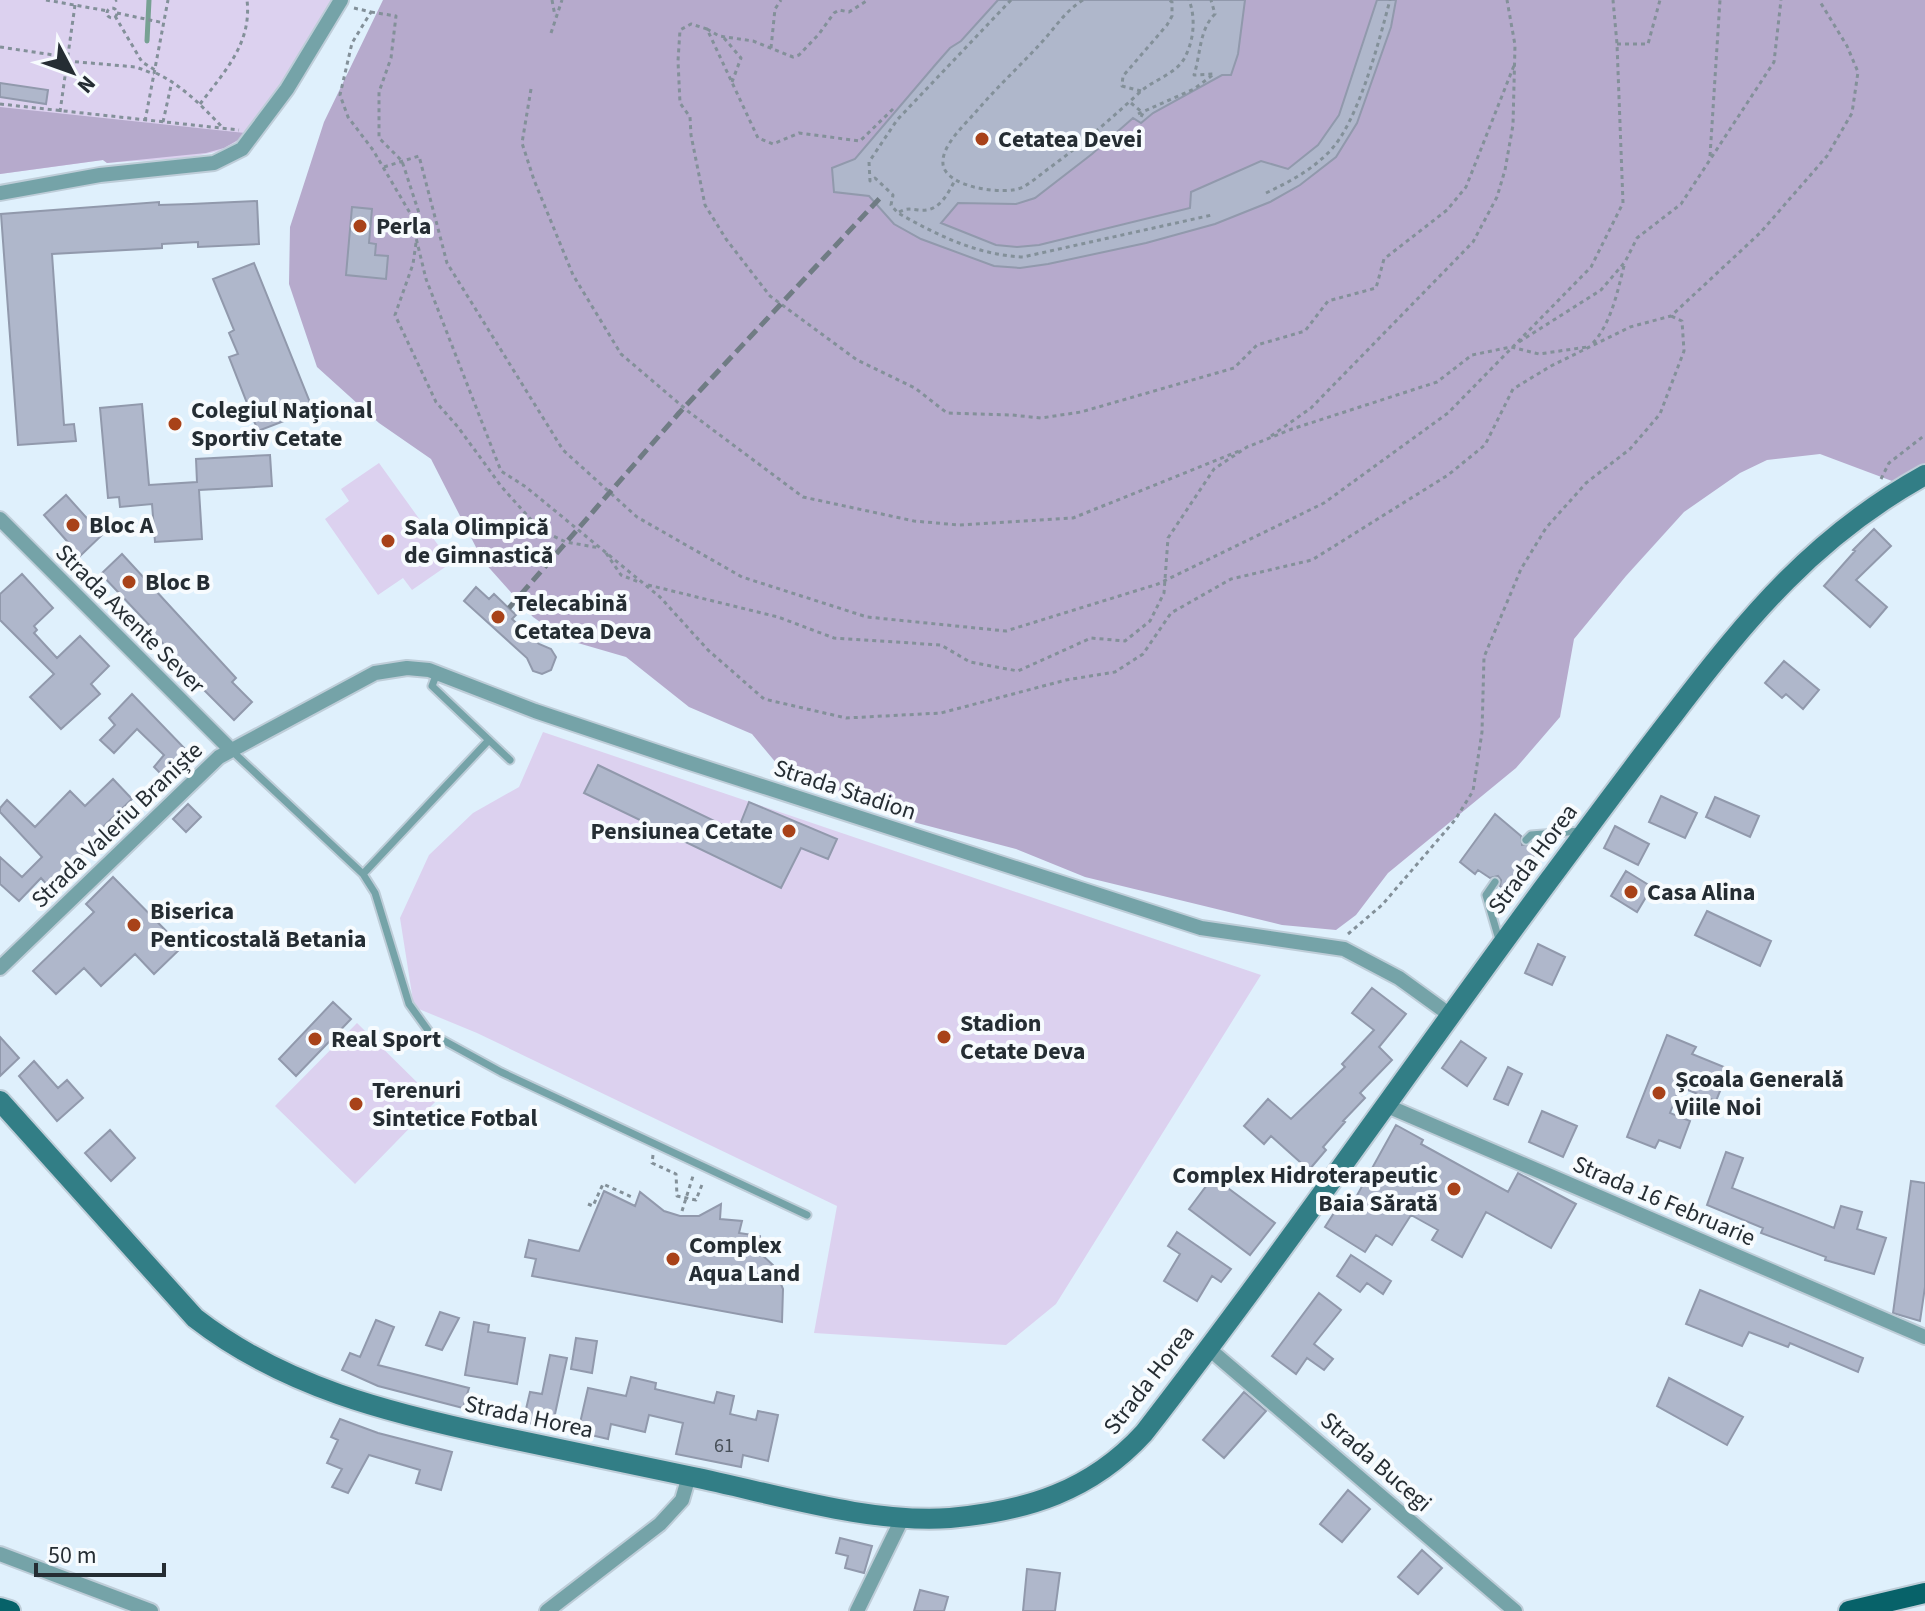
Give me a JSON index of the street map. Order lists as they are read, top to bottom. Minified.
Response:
{"streets":{"main road":["Strada Horea"],"street":["Strada Axente Sever","Strada Stadion","Strada Valeriu Braniște","Strada 16 Februarie","Strada Bucegi"]},"crossings":[["Strada Axente Sever","Strada Stadion"],["Strada Axente Sever","Strada Valeriu Braniște"],["Strada Stadion","Strada Valeriu Braniște"],["Strada Stadion","Strada Horea"],["Strada Horea","Strada 16 Februarie"],["Strada Horea","Strada Bucegi"]],"places":["Cetatea Devei","Perla","Colegiul Național Sportiv Cetate","Bloc A","Sala Olimpică de Gimnastică","Bloc B","Telecabină Cetatea Deva","Pensiunea Cetate","Casa Alina","Biserica Penticostală Betania","Stadion Cetate Deva","Real Sport","Școala Generală Viile Noi","Terenuri Sintetice Fotbal","Complex Hidroterapeutic Baia Sărată","Complex Aqua Land"],"house_numbers":["61"],"scale_bar":"50 m","north":"bottom right"}
